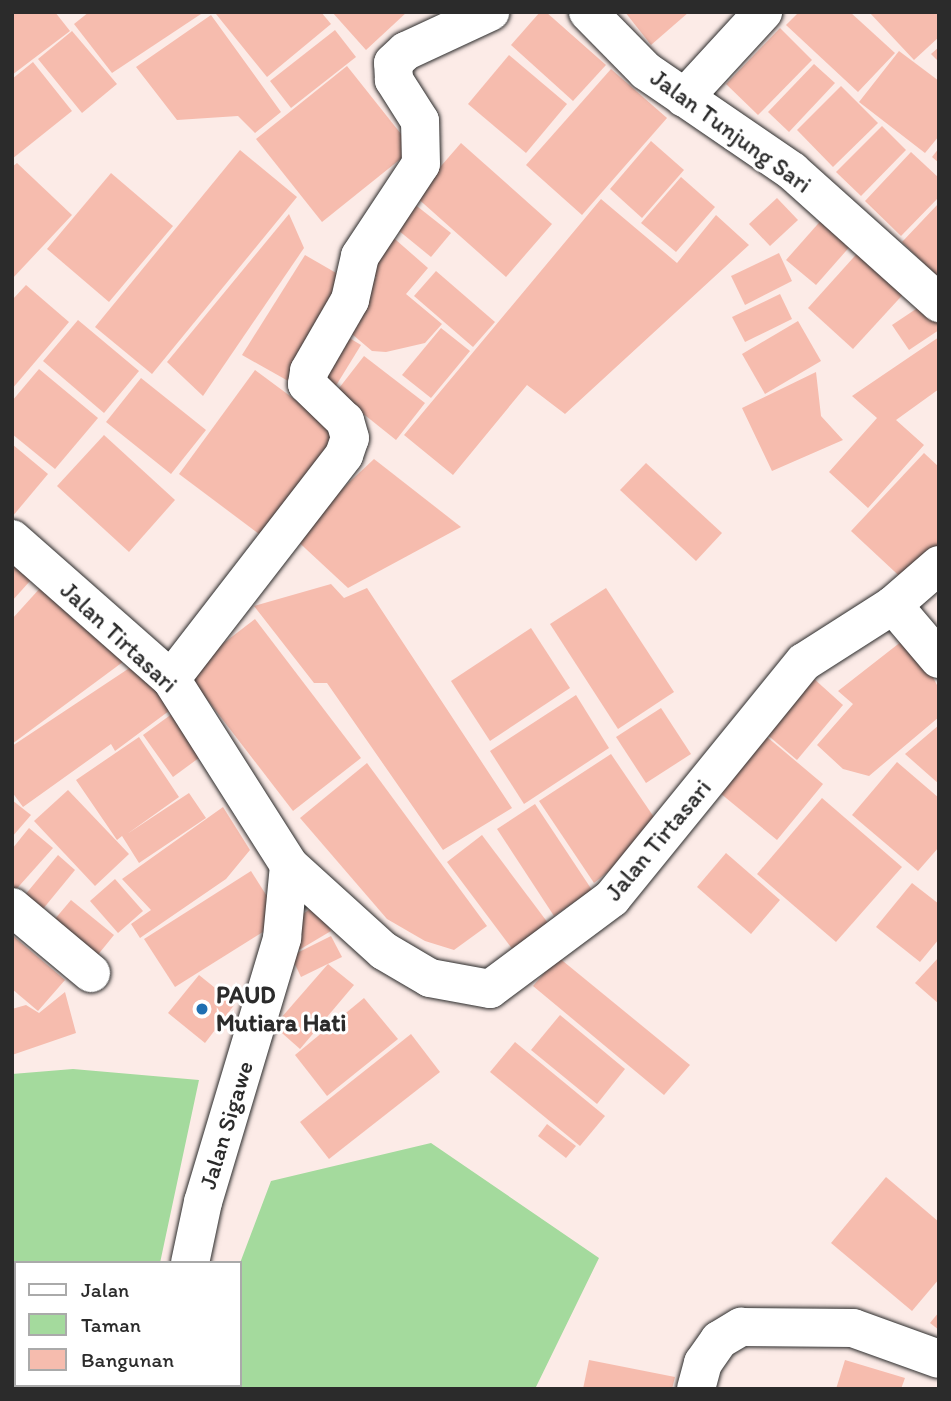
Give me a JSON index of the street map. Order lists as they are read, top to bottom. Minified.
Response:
{"streets":{"street":["Jalan Tunjung Sari","Jalan Tirtasari","Jalan Sigawe"]},"crossings":[["Jalan Tirtasari","Jalan Sigawe"]],"places":["PAUD Mutiara Hati"],"legend":["Jalan","Taman","Bangunan"]}
